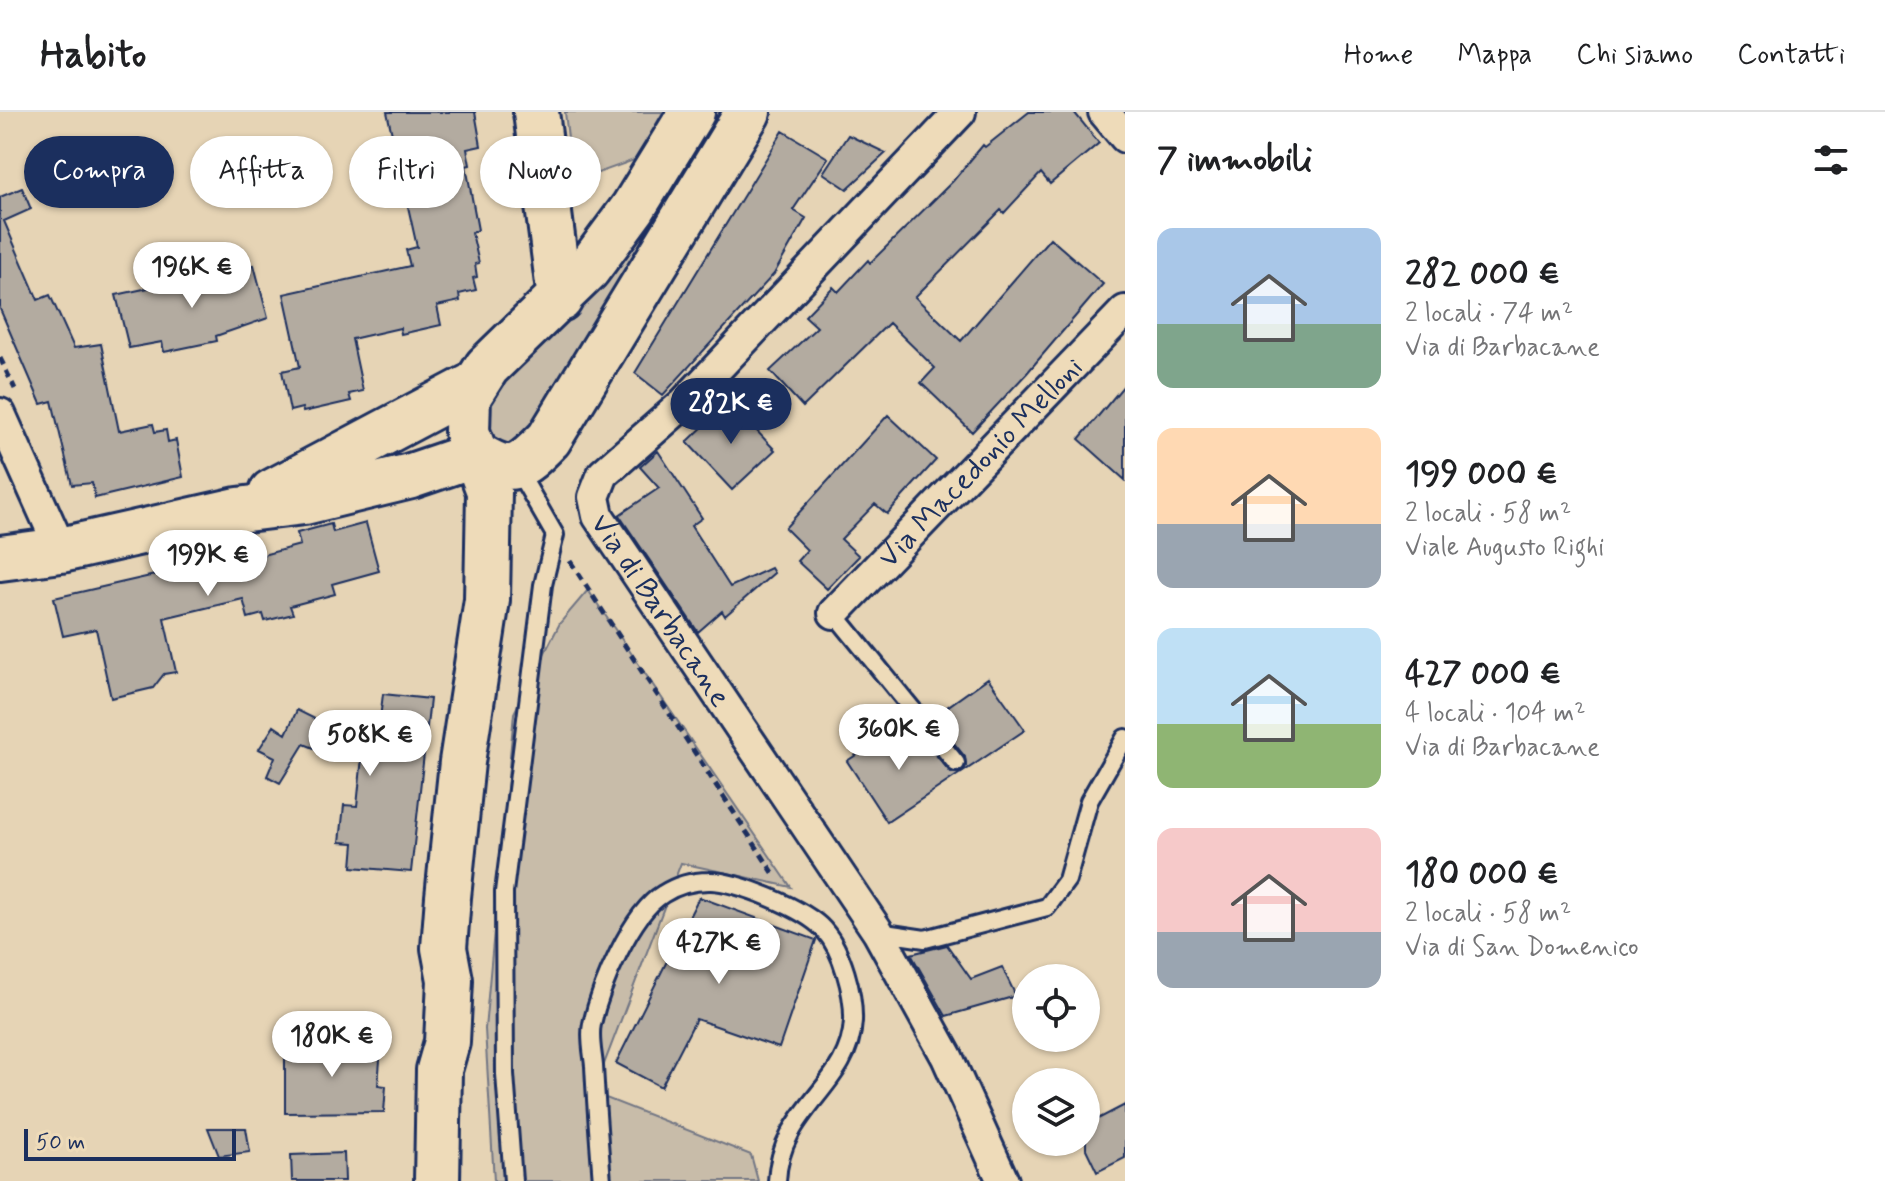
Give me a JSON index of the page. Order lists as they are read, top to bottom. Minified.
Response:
{"streets":{"street":["Via Macedonio Melloni","Via di Barbacane"]},"scale_bar":"50 m","page":{"header":"Habito","nav":["Home","Mappa","Chi siamo","Contatti"],"heading":"7 immobili","chip":["Compra","Affitta","Filtri","Nuovo"],"list":[{"name":"282 000 €","note":"2 locali · 74 m² · Via di Barbacane"},{"name":"199 000 €","note":"2 locali · 58 m² · Viale Augusto Righi"},{"name":"427 000 €","note":"4 locali · 104 m² · Via di Barbacane"},{"name":"180 000 €","note":"2 locali · 58 m² · Via di San Domenico"}],"price":["196K €","282K €","199K €","360K €","508K €","427K €","180K €"],"scale":"50 m"}}
